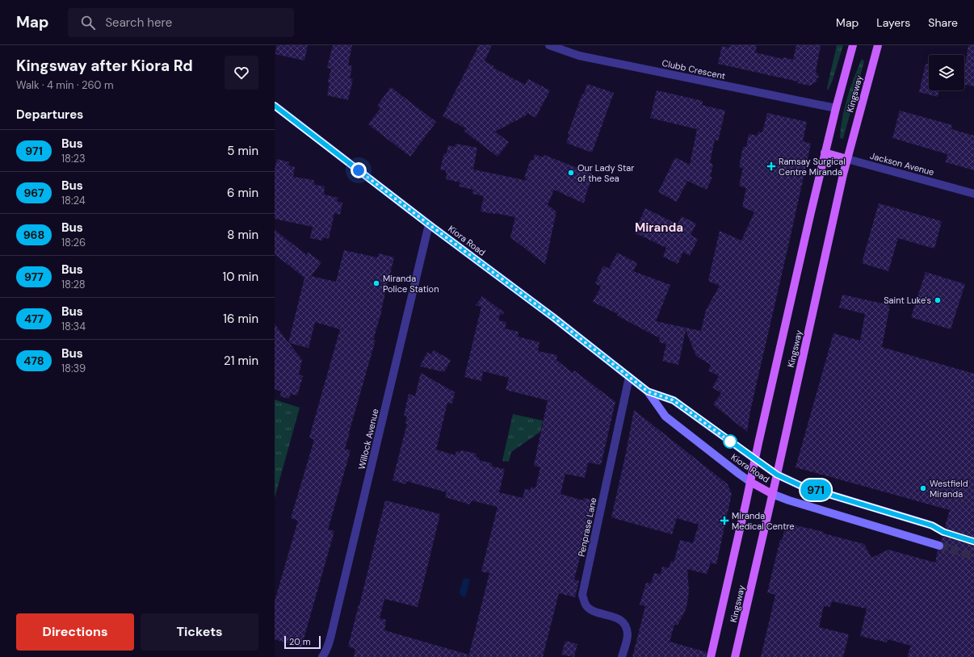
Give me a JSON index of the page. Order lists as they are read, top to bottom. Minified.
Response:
{"streets":{"main road":["Kingsway","Jackson Avenue","Kiora Road"],"street":["Clubb Crescent","Willock Avenue","Penprase Lane"]},"crossings":[["Clubb Crescent","Kingsway"],["Kingsway","Jackson Avenue"],["Kingsway","Kiora Road"],["Kiora Road","Willock Avenue"],["Kiora Road","Penprase Lane"]],"districts":["Miranda"],"places":{"health":["Ramsay Surgical Centre Miranda","Miranda Medical Centre"],"other":["Our Lady Star of the Sea","Miranda Police Station","Saint Luke's","Westfield Miranda"]},"lines":["bus line 971"],"scale_bar":"20 m","page":{"header":"Map","search":"Search here","nav":["Map","Layers","Share"],"heading":[["Kingsway after Kiora Rd","Walk · 4 min · 260 m"],"Departures"],"on_map":"971","list":[{"mark":"971","name":"Bus","note":"18:23","value":"5 min"},{"mark":"967","name":"Bus","note":"18:24","value":"6 min"},{"mark":"968","name":"Bus","note":"18:26","value":"8 min"},{"mark":"977","name":"Bus","note":"18:28","value":"10 min"},{"mark":"477","name":"Bus","note":"18:34","value":"16 min"},{"mark":"478","name":"Bus","note":"18:39","value":"21 min"}],"buttons":["Directions","Tickets"],"scale":"20 m"}}
